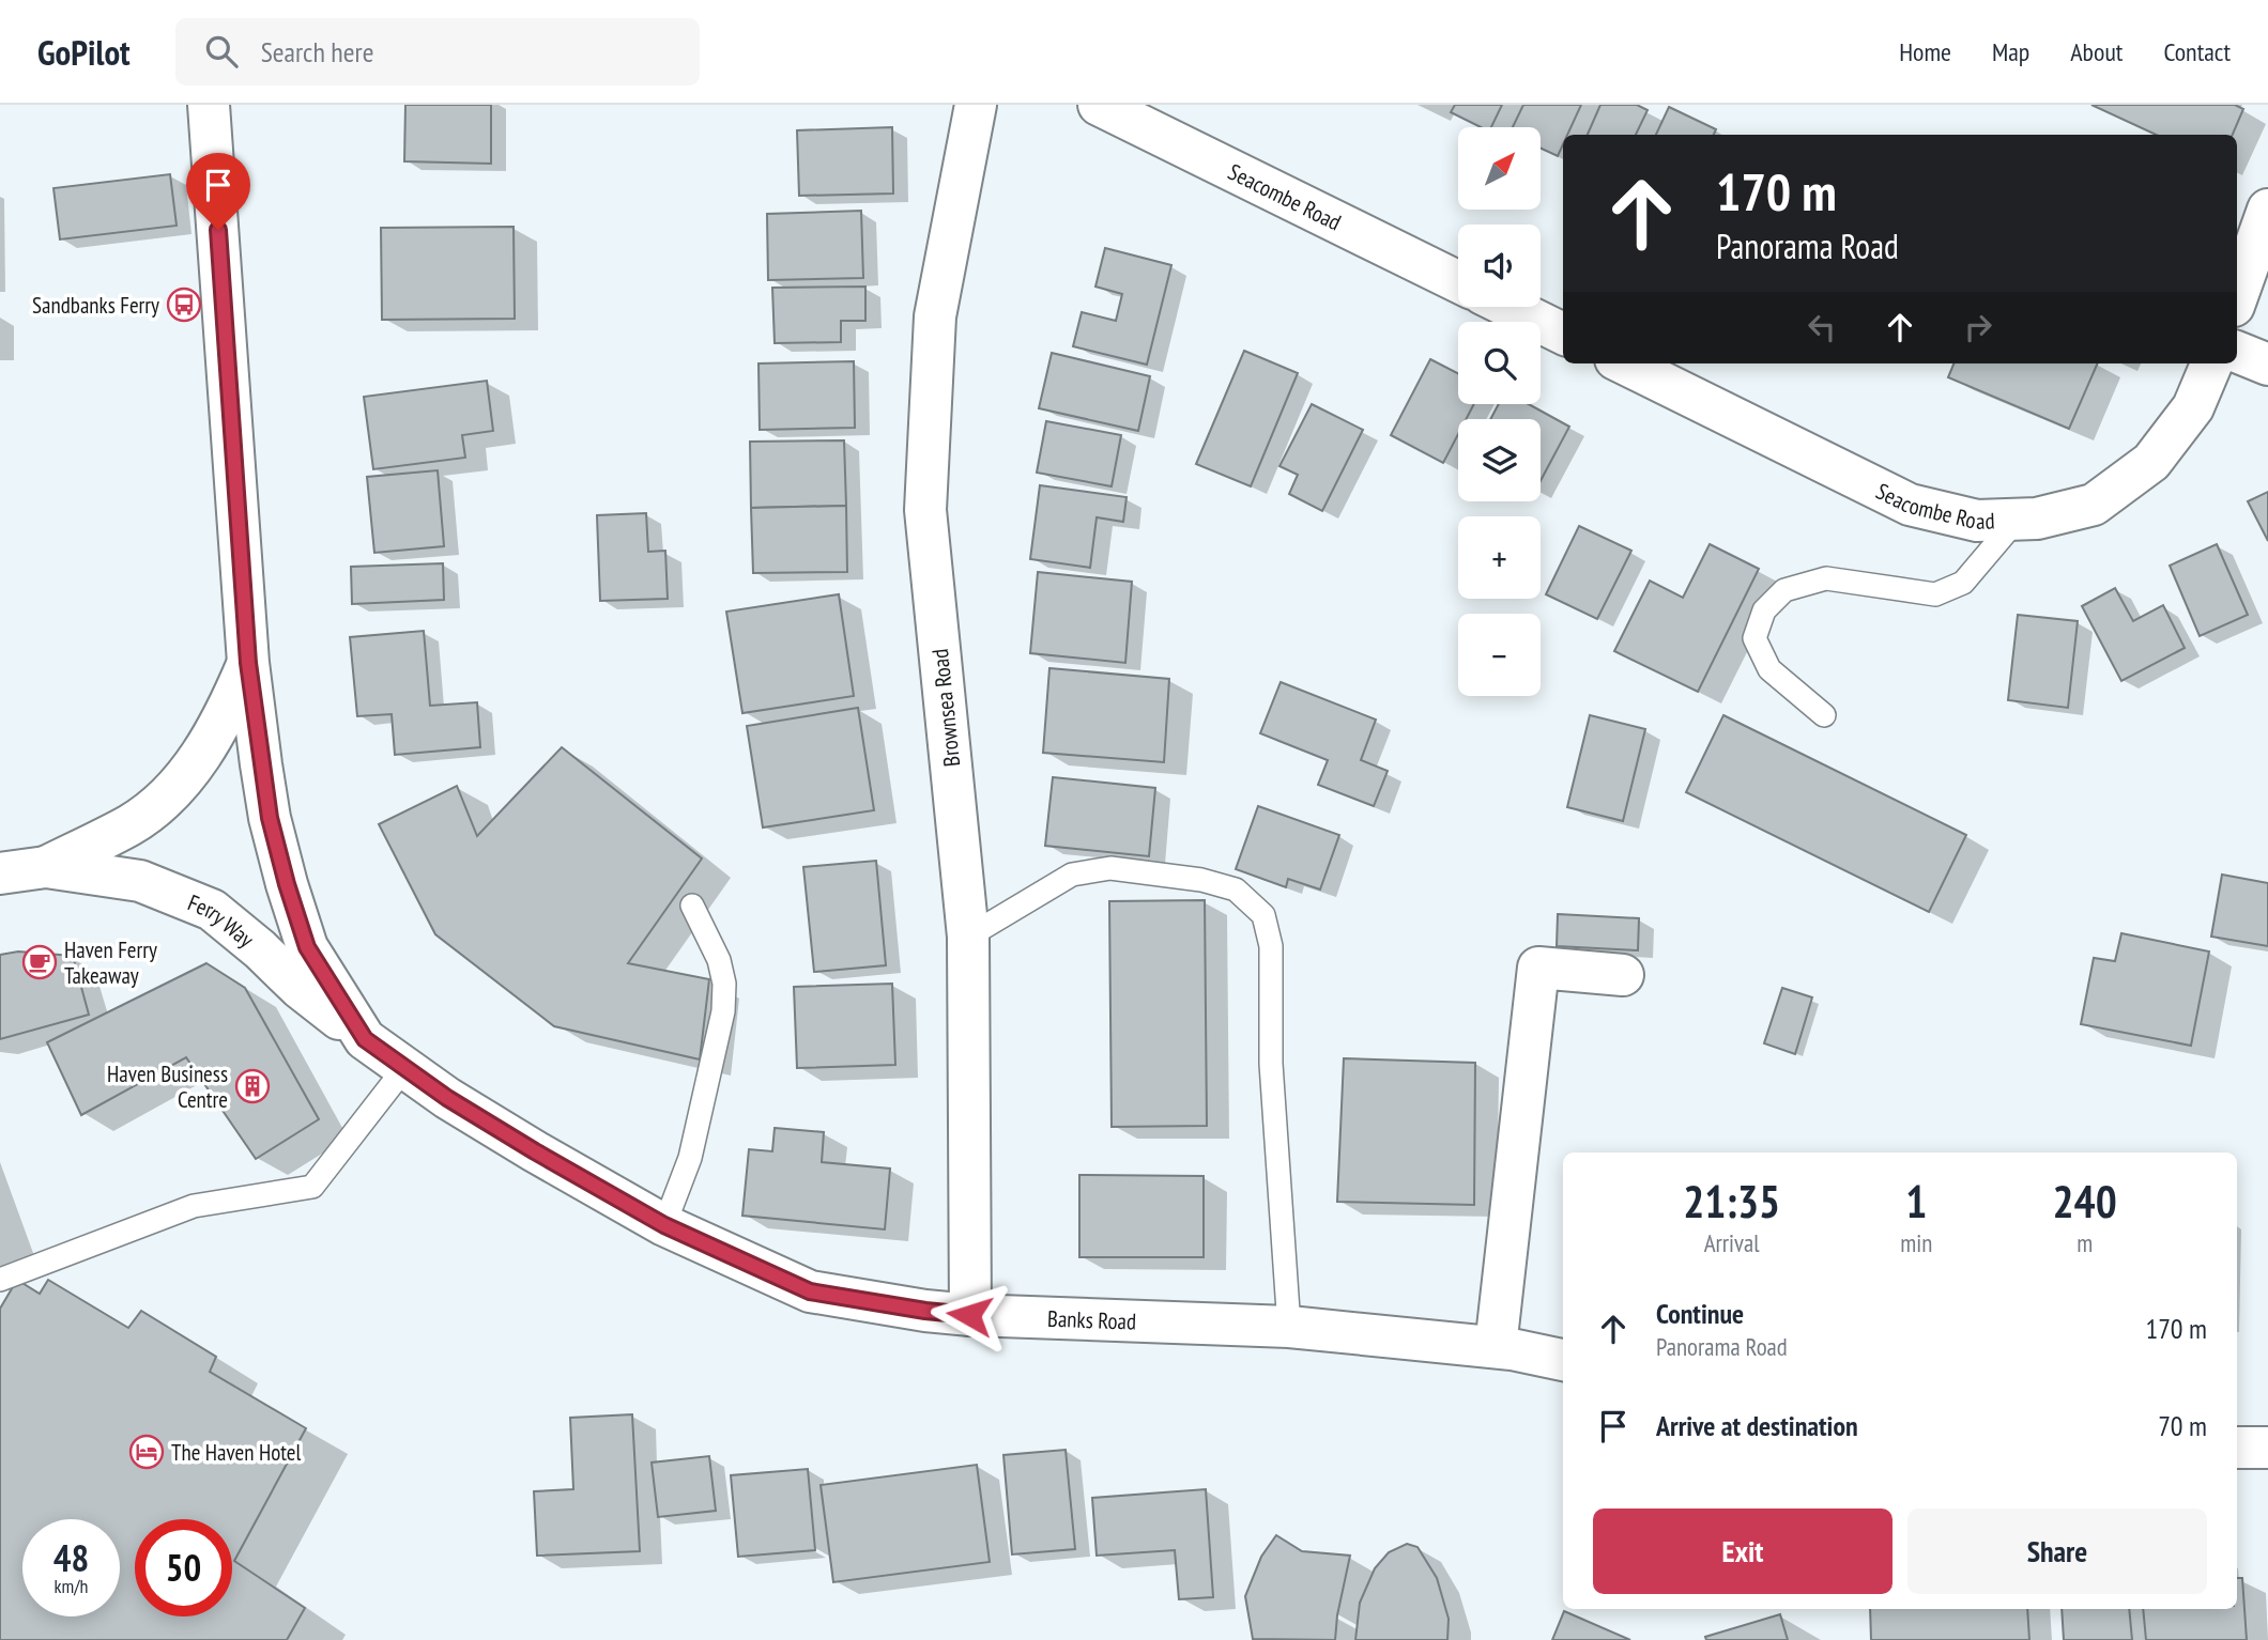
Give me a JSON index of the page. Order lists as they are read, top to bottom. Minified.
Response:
{"streets":{"street":["Seacombe Road","Brownsea Road","Ferry Way","Banks Road"]},"crossings":[["Brownsea Road","Banks Road"],["Ferry Way","Banks Road"]],"places":{"bus stop":["Sandbanks Ferry"],"cafe":["Haven Ferry Takeaway"],"building":["Haven Business Centre"],"hotel":["The Haven Hotel"]},"north":"top right","page":{"header":"GoPilot","search":"Search here","nav":["Home","Map","About","Contact"],"map_buttons":["+","−"],"turn":["170 m","Panorama Road"],"eta":["21:35","Arrival","1","min","240","m"],"list":[{"name":"Continue","note":"Panorama Road","value":"170 m"},{"name":"Arrive at destination","value":"70 m"}],"buttons":["Exit","Share"],"speed":"48 km/h","limit":"50"}}
